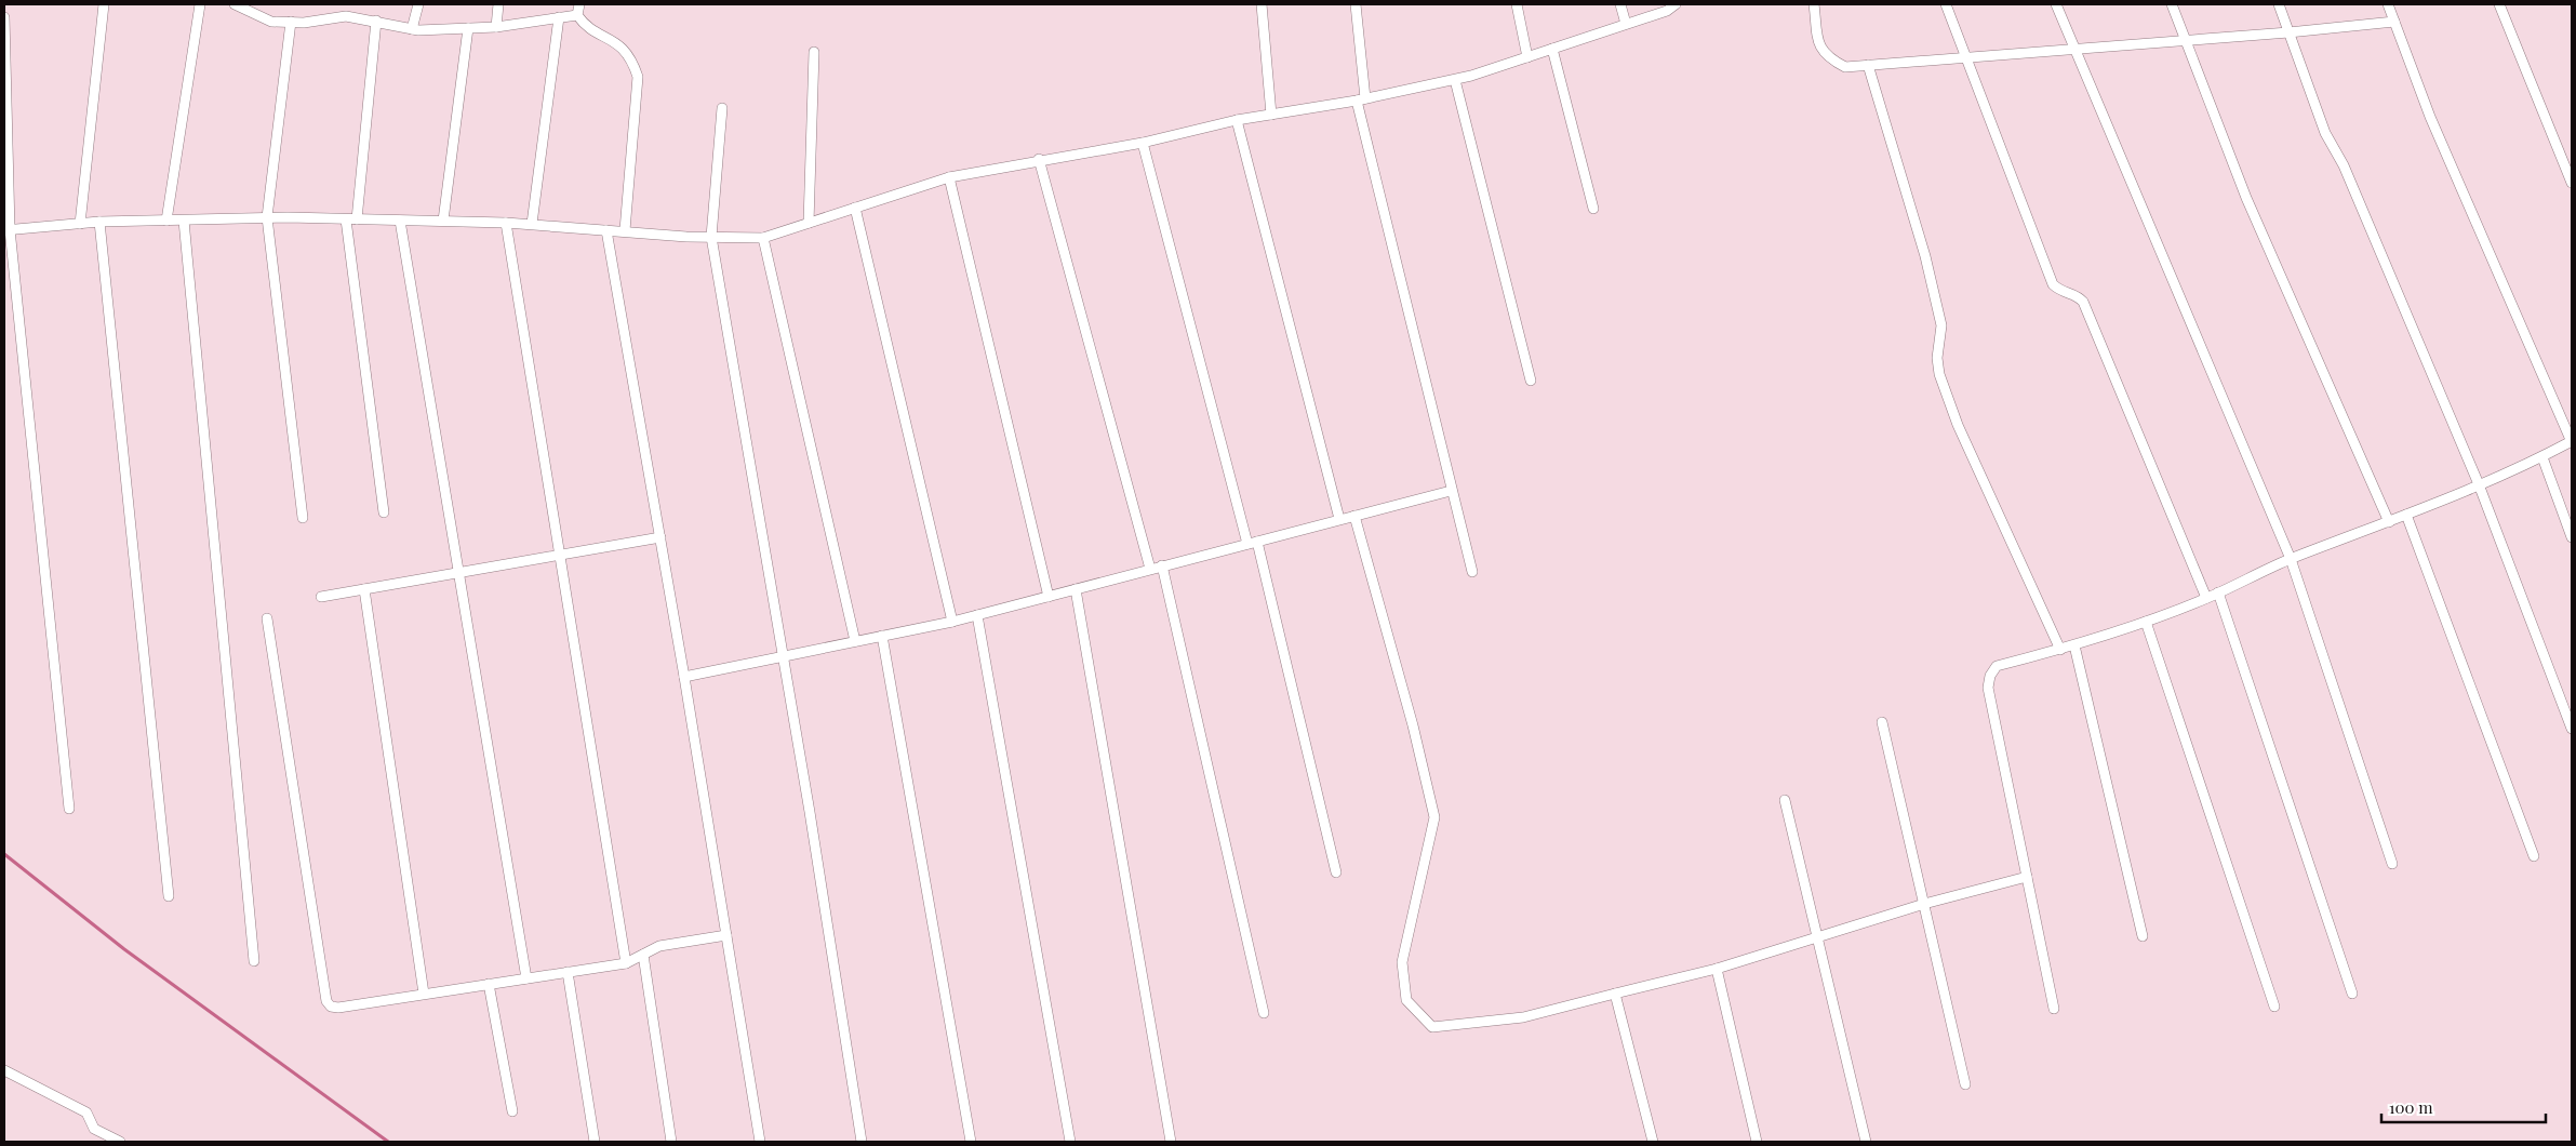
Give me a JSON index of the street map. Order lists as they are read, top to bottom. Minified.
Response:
{"scale_bar":"100 m"}
